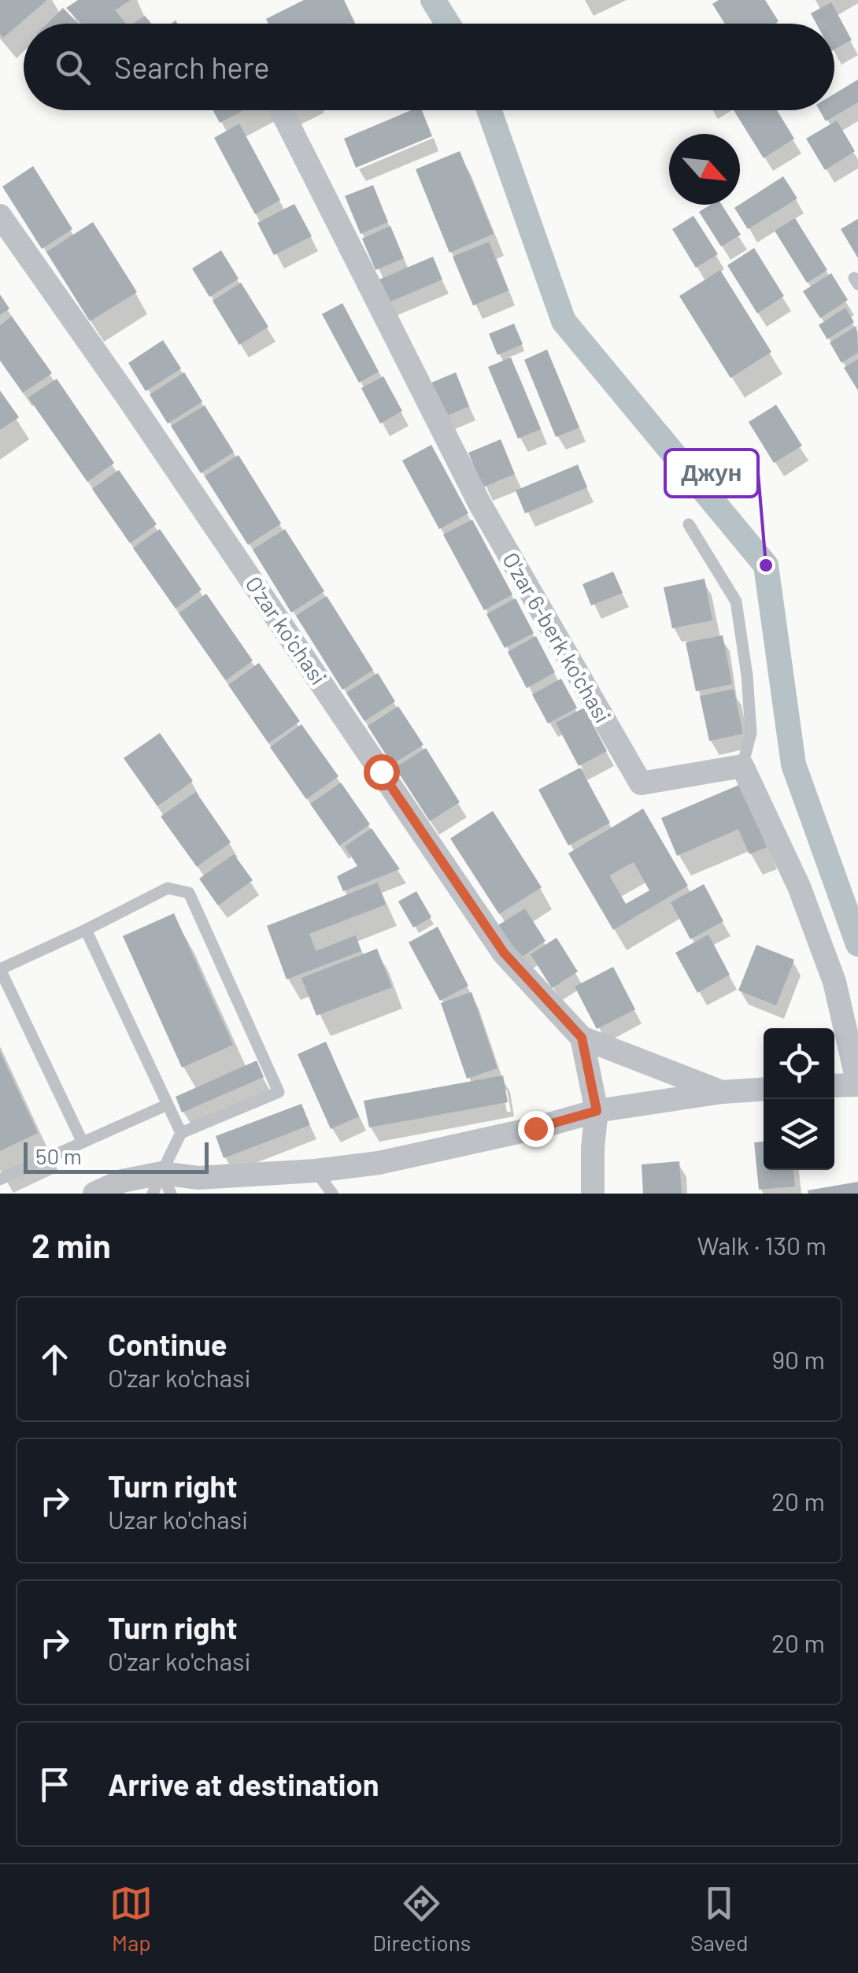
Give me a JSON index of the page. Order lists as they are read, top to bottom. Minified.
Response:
{"streets":{"street":["O'zar ko'chasi","O'zar 6-berk ko'chasi"]},"places":["Джун"],"scale_bar":"50 m","north":"bottom right","page":{"search":"Search here","scale":"50 m","heading":["2 min","Walk · 130 m"],"list":[["Continue","O'zar ko'chasi","90 m"],["Turn right","Uzar ko'chasi","20 m"],["Turn right","O'zar ko'chasi","20 m"],"Arrive at destination"],"nav":["Map","Directions","Saved"]}}
